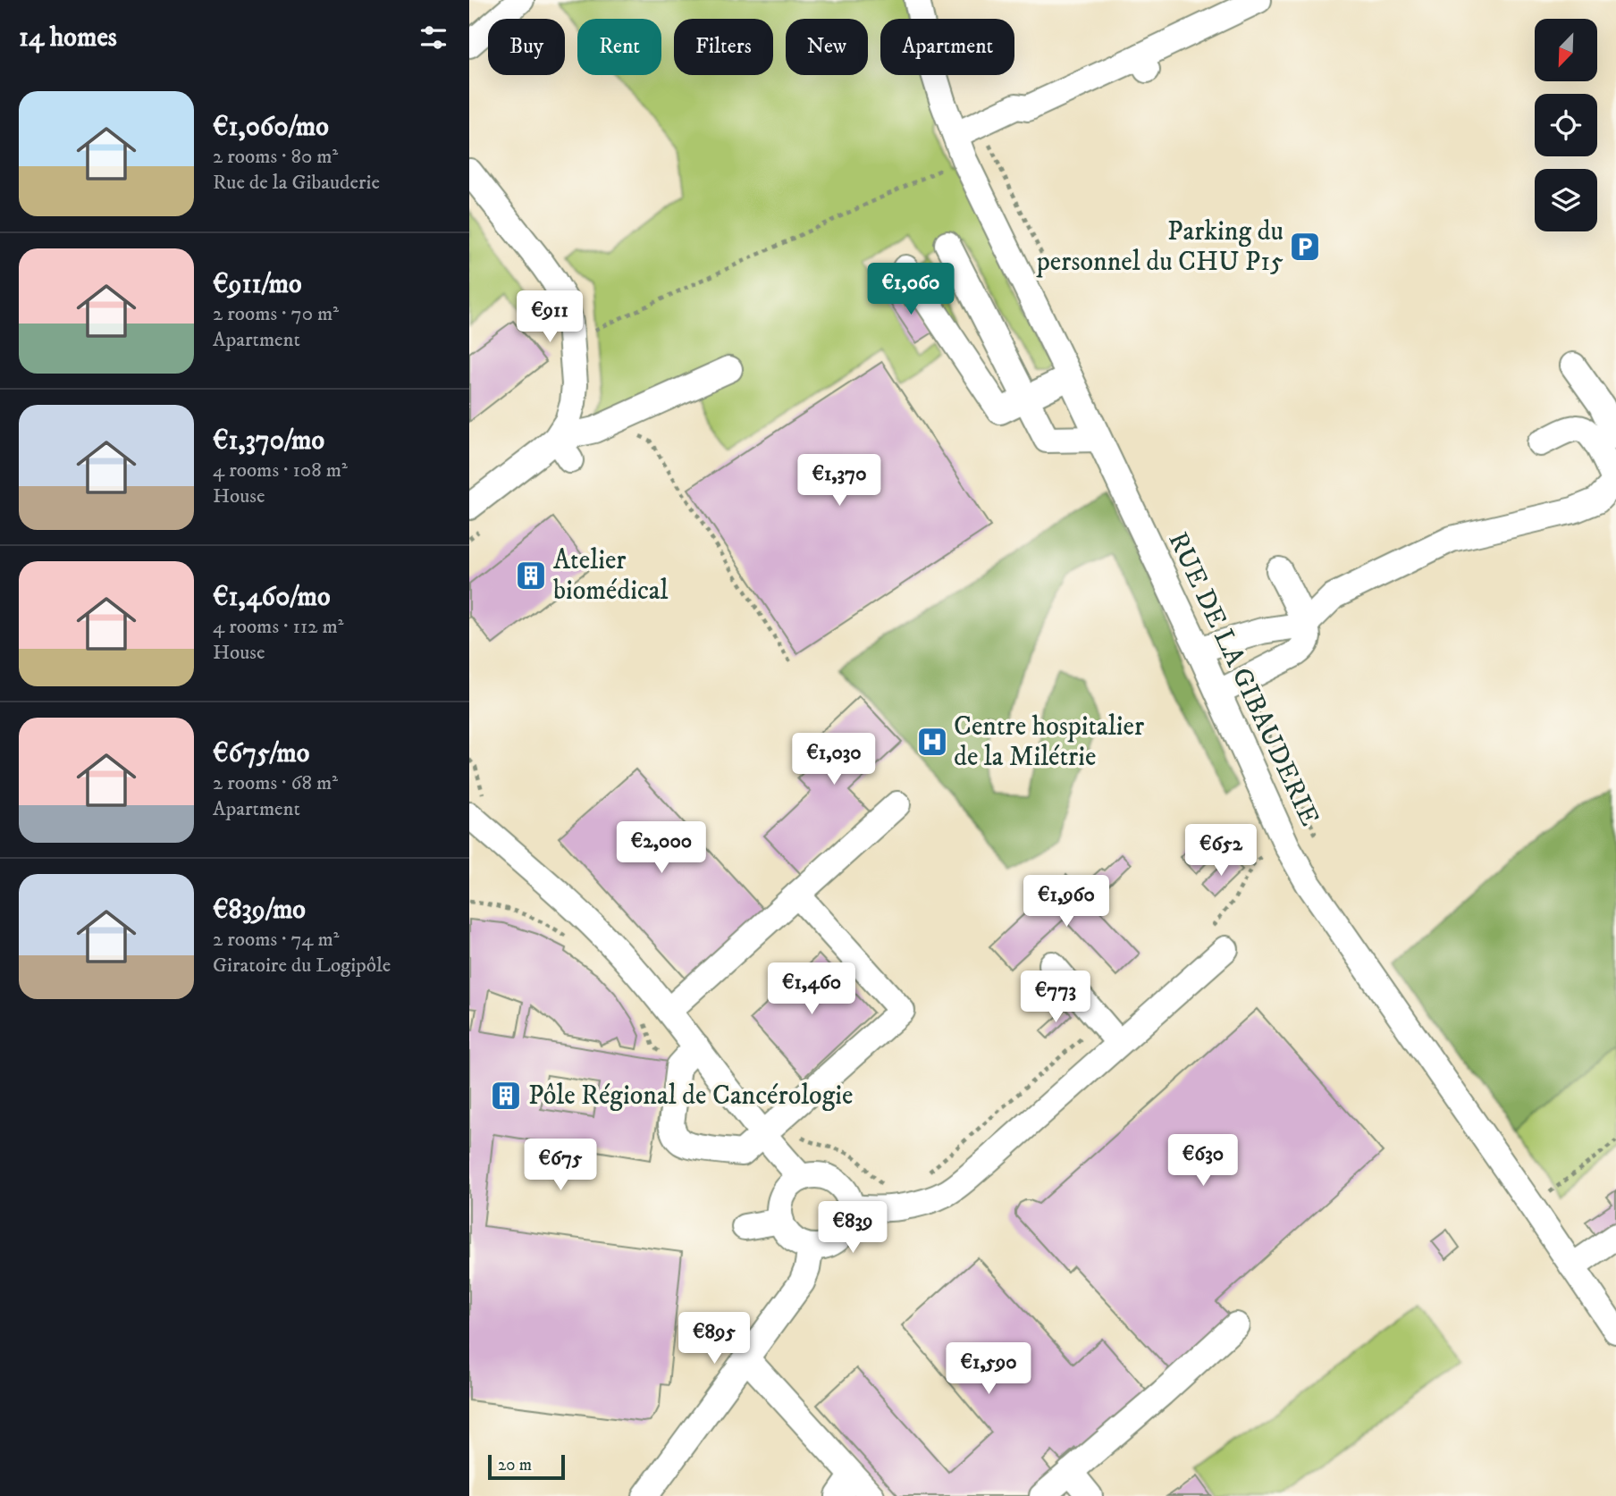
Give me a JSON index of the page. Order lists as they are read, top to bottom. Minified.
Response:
{"streets":{"street":["RUE DE LA GIBAUDERIE"]},"places":{"parking":["Parking du personnel du CHU P15"],"building":["Atelier biomédical","Pôle Régional de Cancérologie"],"hospital":["Centre hospitalier de la Milétrie"]},"scale_bar":"20 m","north":"bottom left","page":{"heading":"14 homes","chip":["Buy","Rent","Filters","New","Apartment"],"list":[{"name":"€1,060/mo","note":"2 rooms · 80 m² · Rue de la Gibauderie"},{"name":"€911/mo","note":"2 rooms · 70 m² · Apartment"},{"name":"€1,370/mo","note":"4 rooms · 108 m² · House"},{"name":"€1,460/mo","note":"4 rooms · 112 m² · House"},{"name":"€675/mo","note":"2 rooms · 68 m² · Apartment"},{"name":"€839/mo","note":"2 rooms · 74 m² · Giratoire du Logipôle"}],"price":["€1,060","€911","€1,370","€1,030","€2,000","€652","€1,960","€1,460","€773","€630","€675","€839","€895","€1,590"],"scale":"20 m"}}
